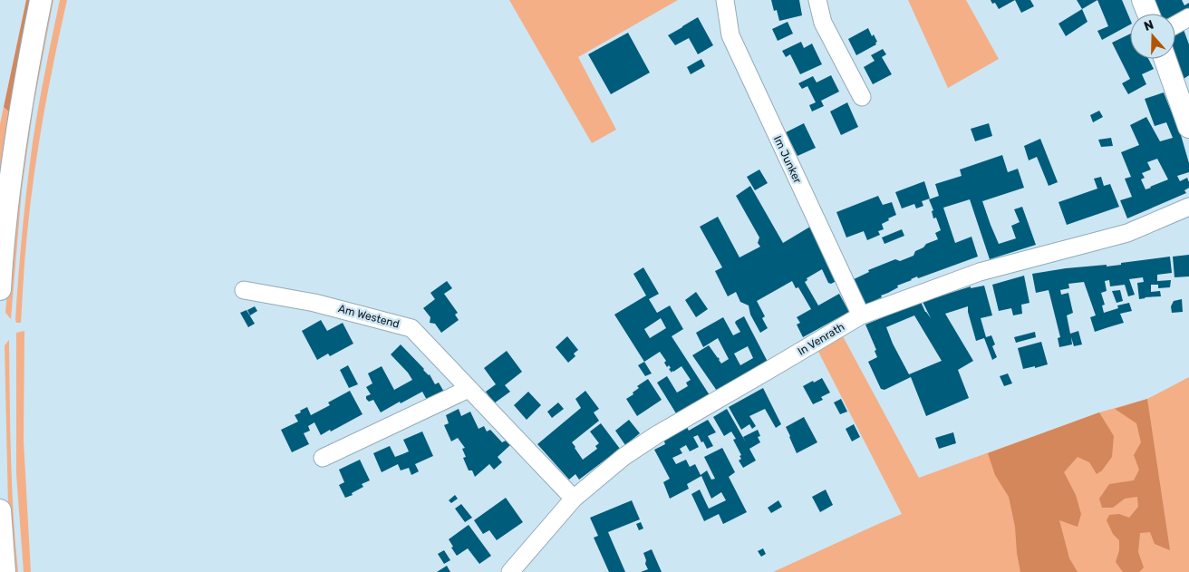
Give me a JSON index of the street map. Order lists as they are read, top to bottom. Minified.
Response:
{"streets":{"street":["Im Junker","Am Westend","In Venrath"]},"crossings":[["Im Junker","In Venrath"],["Am Westend","In Venrath"]],"north":"top"}
